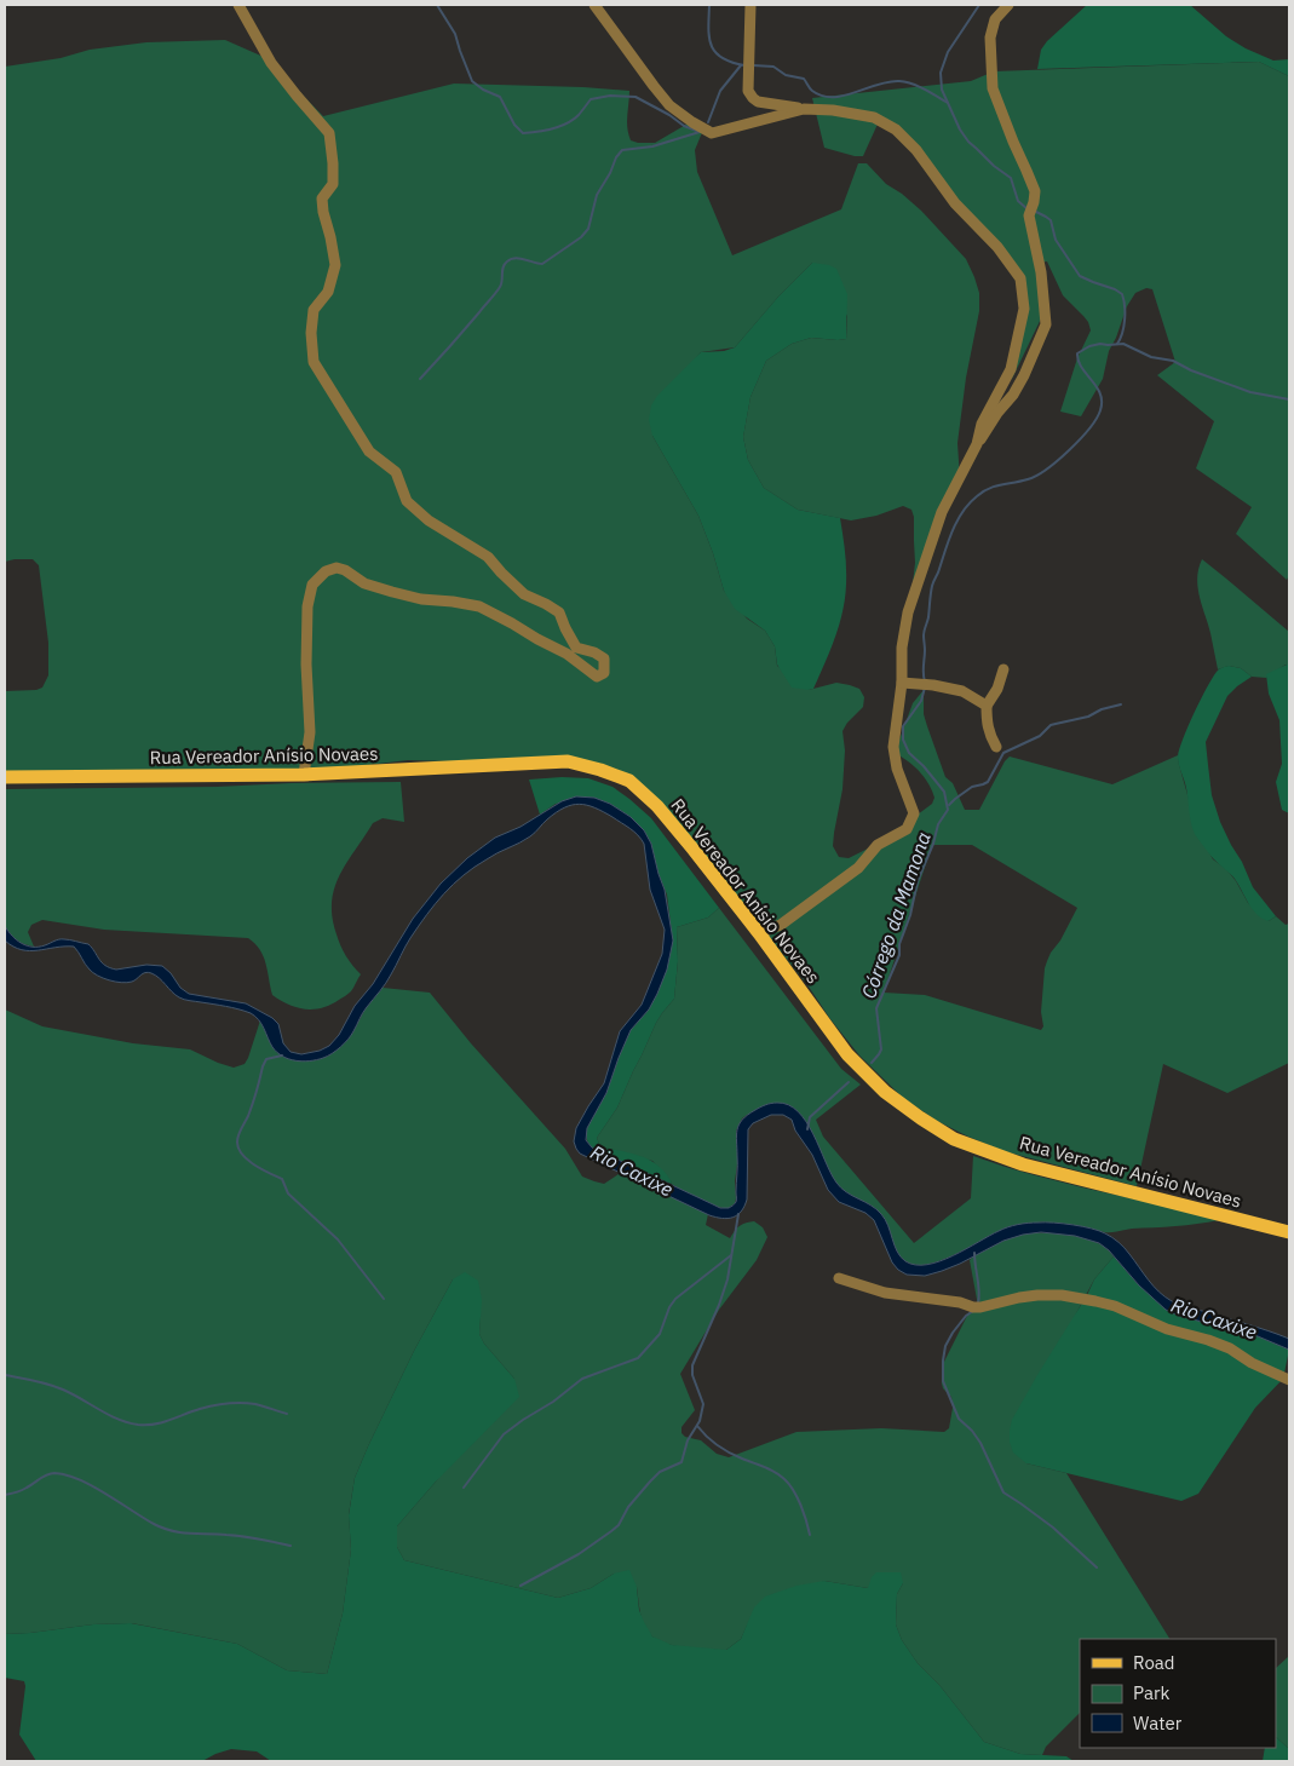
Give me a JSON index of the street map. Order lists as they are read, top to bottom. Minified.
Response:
{"streets":{"main road":["Rua Vereador Anísio Novaes"]},"water":["Córrego da Mamona","Rio Caxixe"],"legend":["Road","Park","Water"]}
